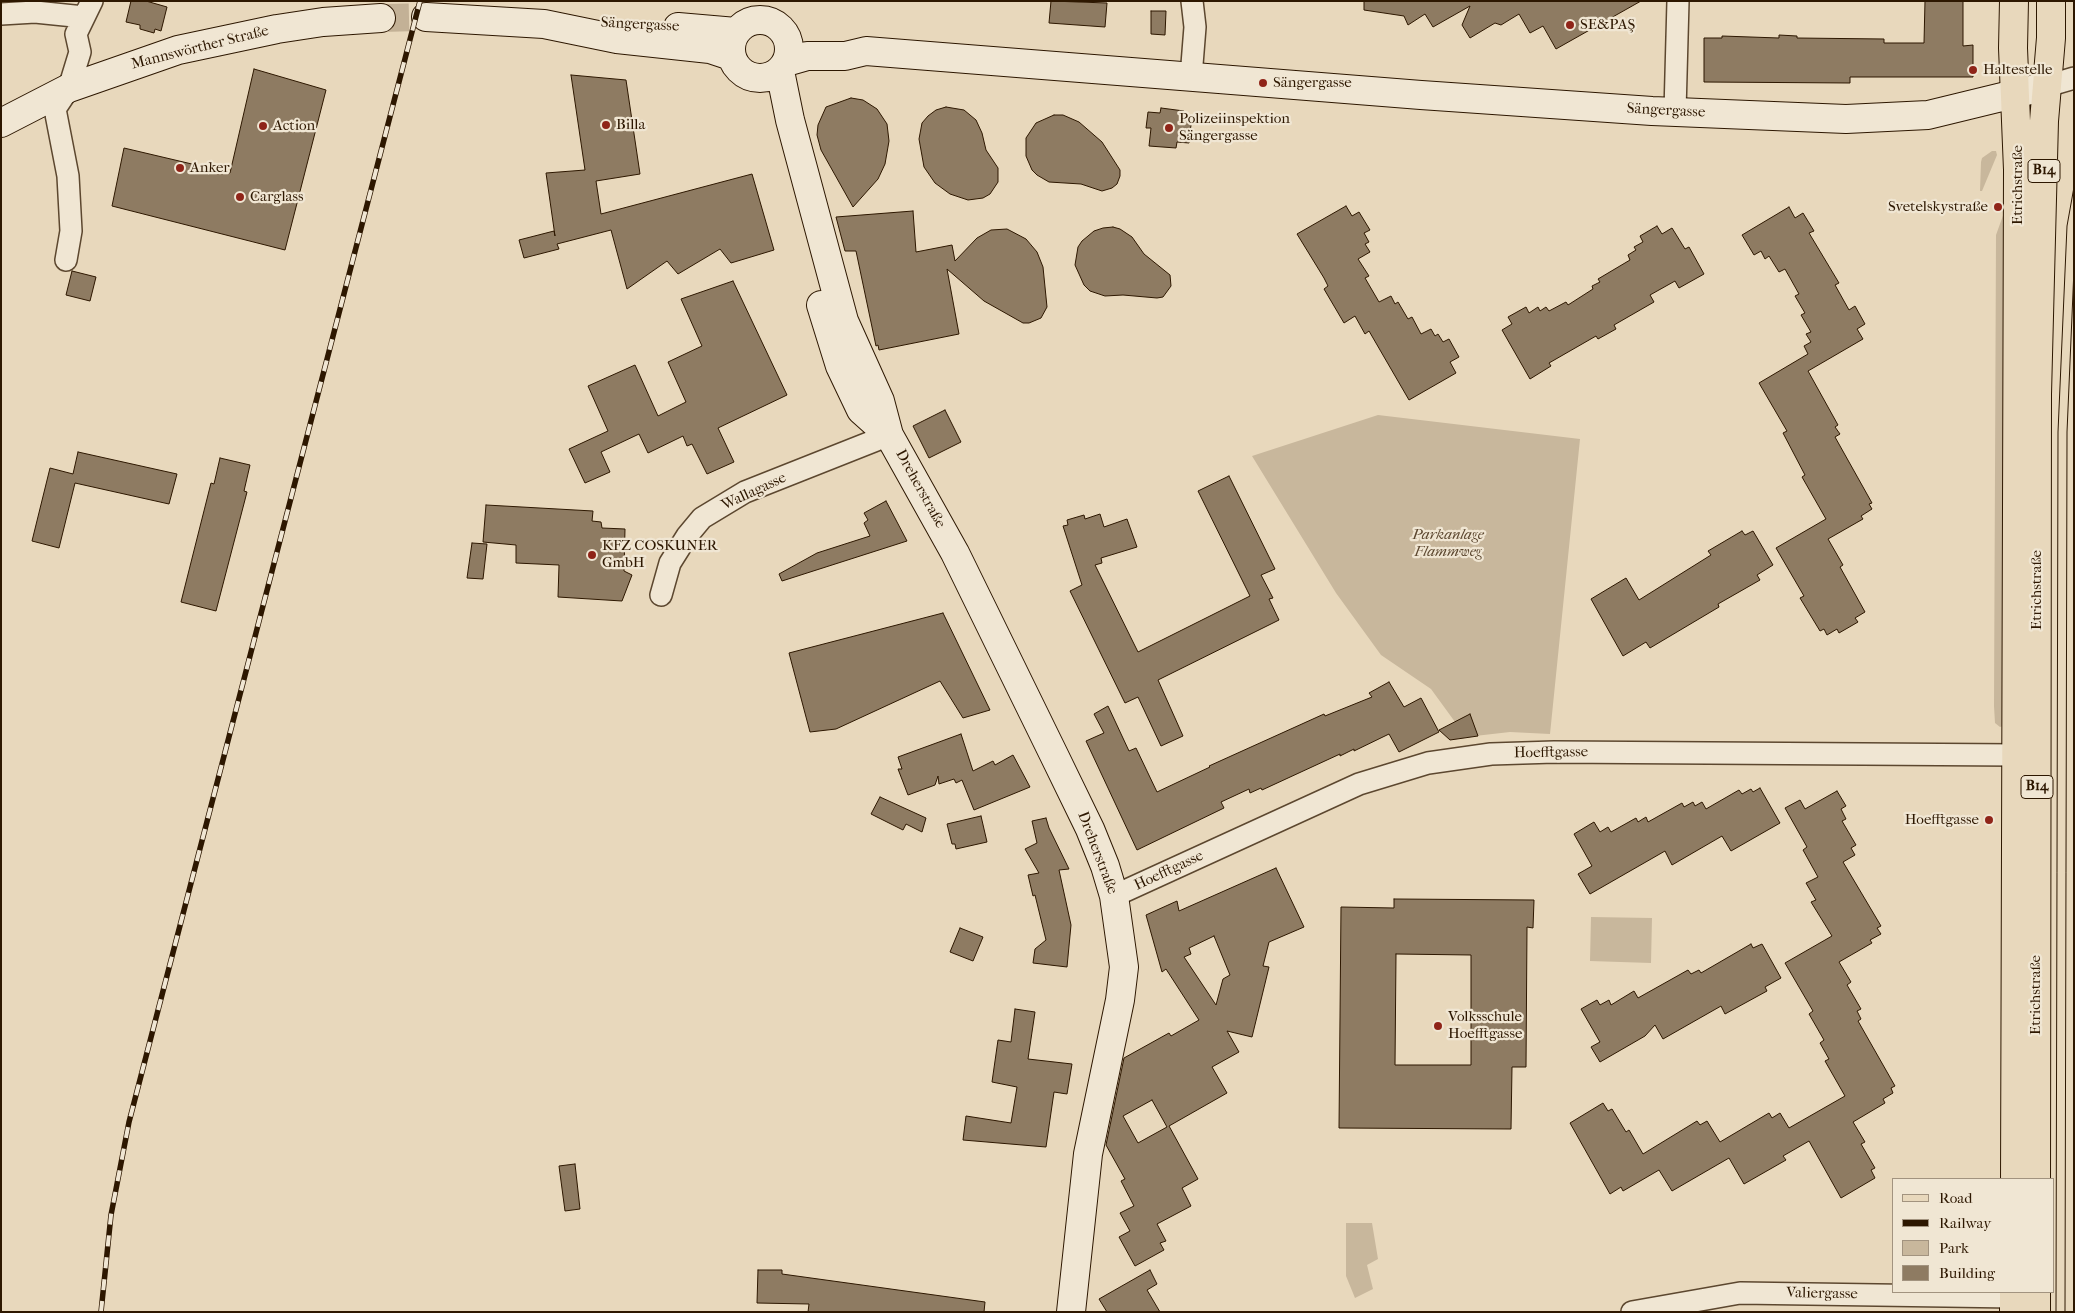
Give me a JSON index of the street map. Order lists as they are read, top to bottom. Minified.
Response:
{"streets":{"main road":["Sängergasse","Mannswörther Straße","B14","Etrichstraße","Dreherstraße"],"street":["Wallagasse","Hoefftgasse","Valiergasse"]},"crossings":[["Sängergasse","Etrichstraße"],["Sängergasse","Dreherstraße"],["Etrichstraße","Hoefftgasse"],["Dreherstraße","Wallagasse"],["Dreherstraße","Hoefftgasse"]],"parks":["Parkanlage Flammweg"],"places":["SE&PAŞ","Haltestelle","Sängergasse","Billa","Action","Polizeiinspektion Sängergasse","Anker","Carglass","Svetelskystraße","KFZ COSKUNER GmbH","Hoefftgasse","Volksschule Hoefftgasse"],"legend":["Road","Railway","Park","Building"]}
